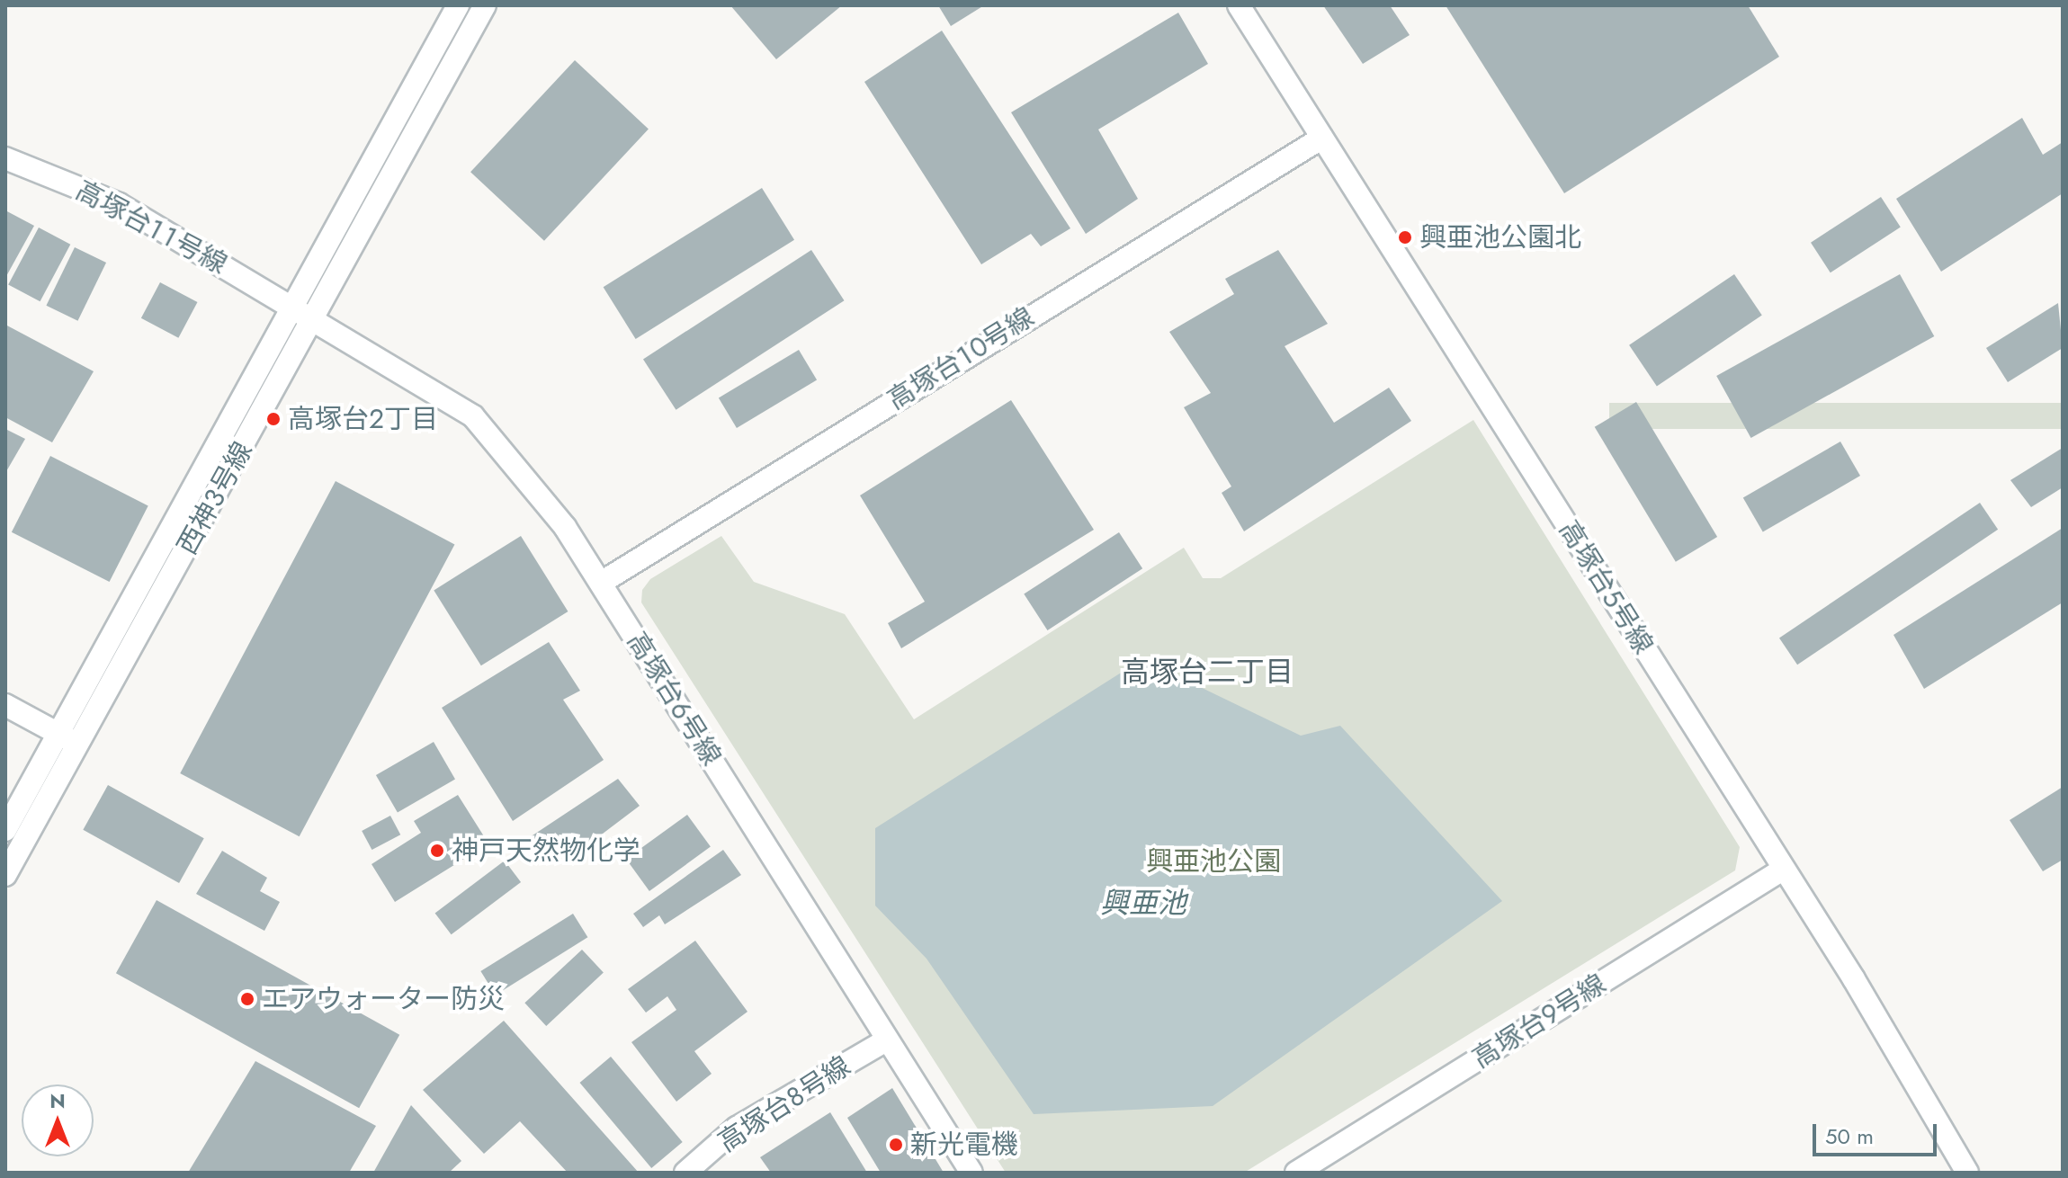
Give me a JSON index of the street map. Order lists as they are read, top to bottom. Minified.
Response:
{"streets":{"street":["高塚台１１号線","高塚台１０号線","西神３号線","高塚台５号線","高塚台６号線","高塚台９号線","高塚台８号線"]},"crossings":[["高塚台１１号線","西神３号線"],["高塚台１１号線","高塚台６号線"],["高塚台１０号線","高塚台５号線"],["高塚台１０号線","高塚台６号線"],["西神３号線","高塚台６号線"],["高塚台５号線","高塚台９号線"],["高塚台６号線","高塚台８号線"]],"districts":["高塚台二丁目"],"water":["興亜池"],"parks":["興亜池公園"],"places":["興亜池公園北","高塚台2丁目","神戸天然物化学","エアウォーター防災","新光電機"],"scale_bar":"50 m","north":"top"}
